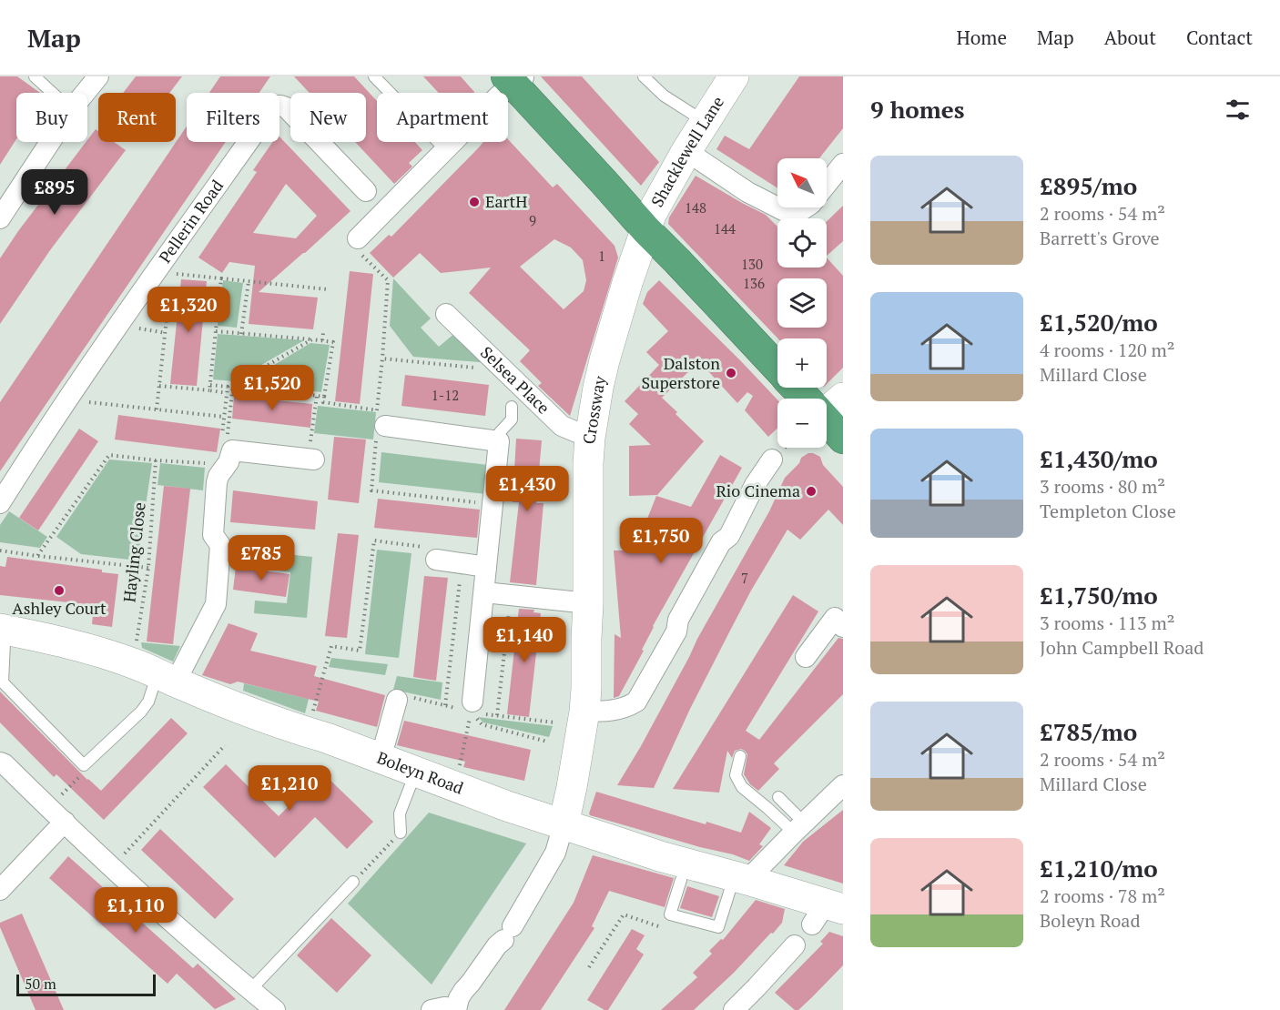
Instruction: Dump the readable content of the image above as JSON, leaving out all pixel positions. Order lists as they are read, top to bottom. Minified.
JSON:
{"streets":{"street":["Shacklewell Lane","Pellerin Road","Selsea Place","Crossway","Boleyn Road"],"path":["Hayling Close"]},"crossings":[["Shacklewell Lane","Crossway"],["Selsea Place","Crossway"],["Crossway","Boleyn Road"]],"places":["EartH","Dalston Superstore","Rio Cinema","Ashley Court"],"house_numbers":["148","9","144","1","130","136","1-12","7"],"scale_bar":"50 m","north":"top left","page":{"header":"Map","nav":["Home","Map","About","Contact"],"heading":"9 homes","chip":["Buy","Rent","Filters","New","Apartment"],"list":[{"name":"£895/mo","note":"2 rooms · 54 m² · Barrett's Grove"},{"name":"£1,520/mo","note":"4 rooms · 120 m² · Millard Close"},{"name":"£1,430/mo","note":"3 rooms · 80 m² · Templeton Close"},{"name":"£1,750/mo","note":"3 rooms · 113 m² · John Campbell Road"},{"name":"£785/mo","note":"2 rooms · 54 m² · Millard Close"},{"name":"£1,210/mo","note":"2 rooms · 78 m² · Boleyn Road"}],"map_buttons":["+","−"],"price":["£895","£1,320","£1,520","£1,430","£1,750","£785","£1,140","£1,210","£1,110"],"scale":"50 m"}}
